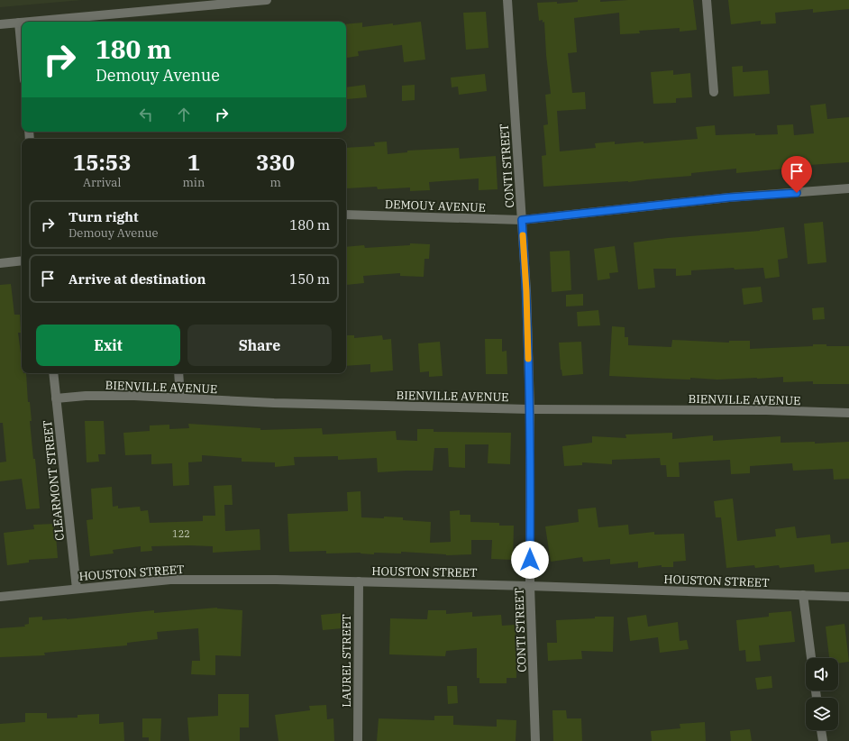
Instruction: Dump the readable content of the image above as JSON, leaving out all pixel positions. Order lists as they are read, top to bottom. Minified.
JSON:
{"streets":{"street":["CONTI STREET","DEMOUY AVENUE","BIENVILLE AVENUE","CLEARMONT STREET","HOUSTON STREET","LAUREL STREET"]},"crossings":[["CONTI STREET","DEMOUY AVENUE"],["CONTI STREET","BIENVILLE AVENUE"],["CONTI STREET","HOUSTON STREET"],["BIENVILLE AVENUE","CLEARMONT STREET"],["CLEARMONT STREET","HOUSTON STREET"],["HOUSTON STREET","LAUREL STREET"]],"house_numbers":["122"],"page":{"turn":["180 m","Demouy Avenue"],"eta":["15:53","Arrival","1","min","330","m"],"list":[{"name":"Turn right","note":"Demouy Avenue","value":"180 m"},{"name":"Arrive at destination","value":"150 m"}],"buttons":["Exit","Share"]}}
